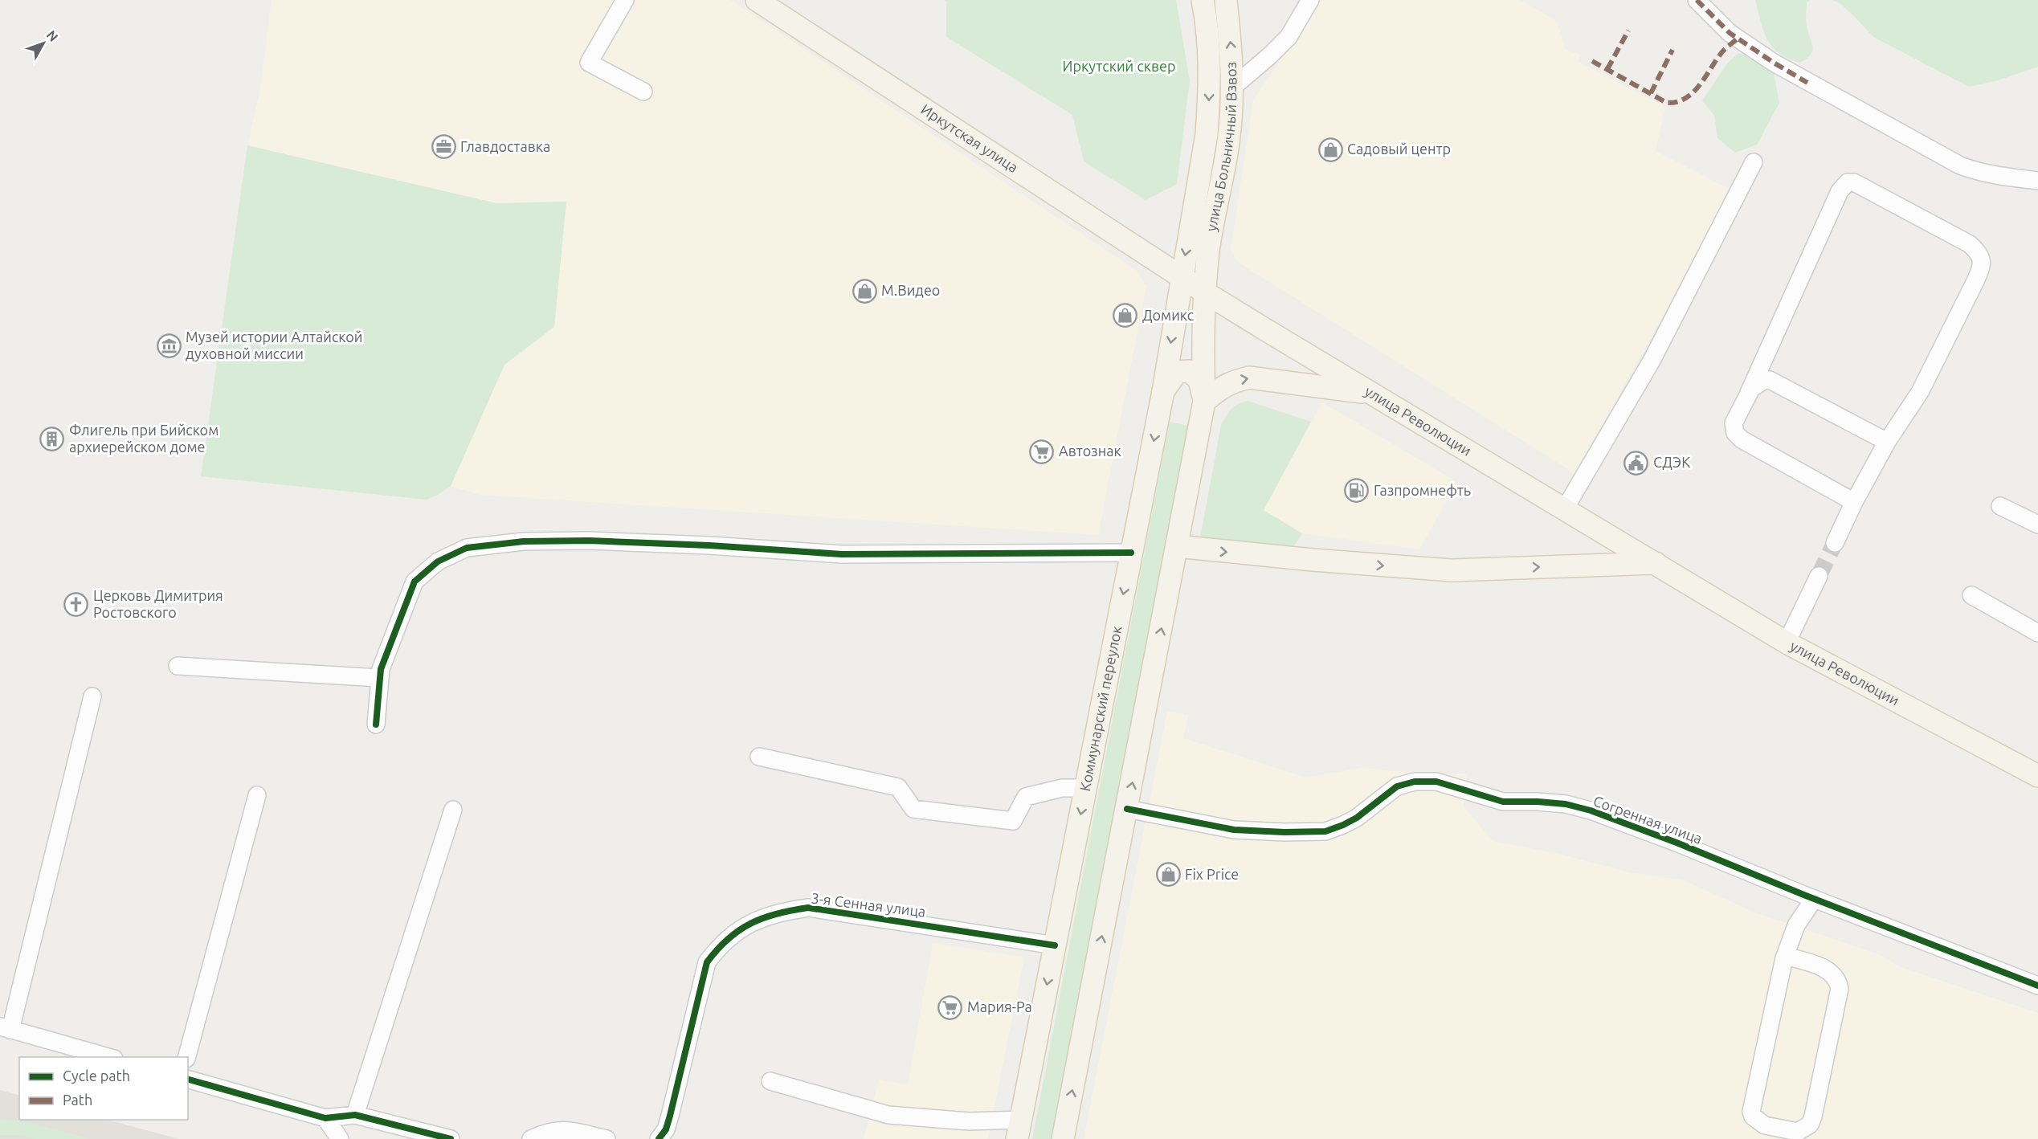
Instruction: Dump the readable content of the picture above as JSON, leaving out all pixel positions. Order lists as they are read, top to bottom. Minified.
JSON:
{"streets":{"main road":["Иркутская улица","улица Больничный Взвоз","улица Революции","Коммунарский переулок"],"street":["Согренная улица","3-я Сенная улица"]},"crossings":[["Иркутская улица","улица Больничный Взвоз"],["Иркутская улица","улица Революции"],["Иркутская улица","Коммунарский переулок"],["улица Больничный Взвоз","улица Революции"],["улица Больничный Взвоз","Коммунарский переулок"],["улица Революции","Коммунарский переулок"],["Коммунарский переулок","3-я Сенная улица"]],"parks":["Иркутский сквер"],"places":{"office":["Главдоставка"],"shop":["Садовый центр","М.Видео","Домикс","Fix Price"],"museum":["Музей истории Алтайской духовной миссии"],"building":["Флигель при Бийском архиерейском доме"],"supermarket":["Автознак","Мария-Ра"],"public building":["СДЭК"],"fuel station":["Газпромнефть"],"church":["Церковь Димитрия Ростовского"]},"legend":["Cycle path","Path"],"north":"top right"}
